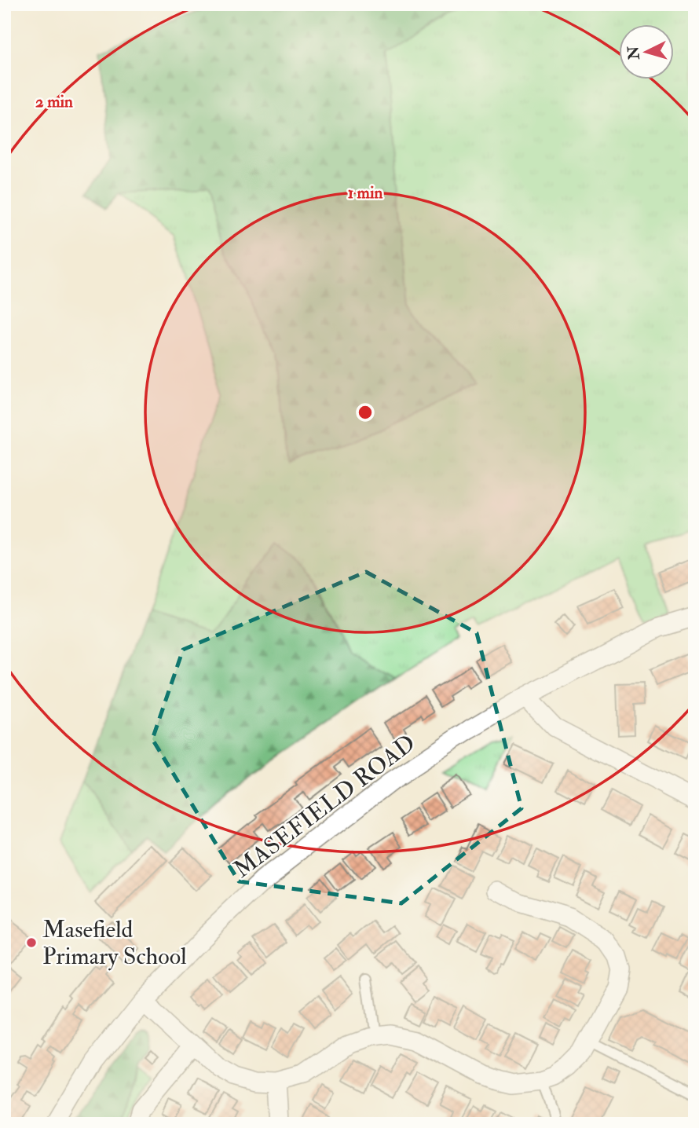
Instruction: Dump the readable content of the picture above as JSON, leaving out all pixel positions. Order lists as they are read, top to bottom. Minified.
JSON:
{"streets":{"street":["MASEFIELD ROAD"]},"places":["Masefield Primary School"],"north":"left","rings":["2 min","1 min"]}
